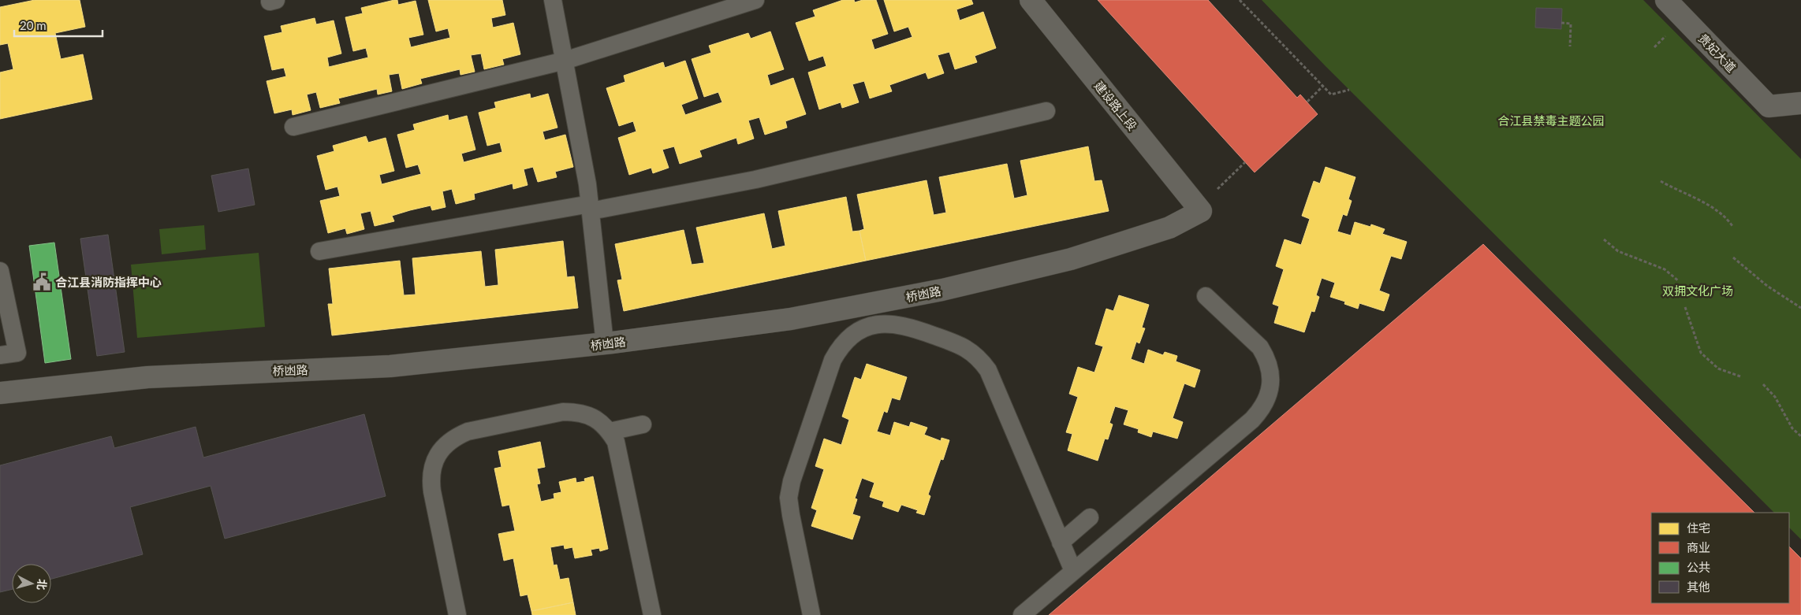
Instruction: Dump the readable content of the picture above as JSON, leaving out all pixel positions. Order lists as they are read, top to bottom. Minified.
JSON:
{"streets":{"street":["贵妃大道","建设路上段","桥凼路"]},"crossings":[["建设路上段","桥凼路"]],"parks":["合江县禁毒主题公园","双拥文化广场"],"places":{"public building":["合江县消防指挥中心"]},"legend":["住宅","商业","公共","其他"],"scale_bar":"20 m","north":"right"}
